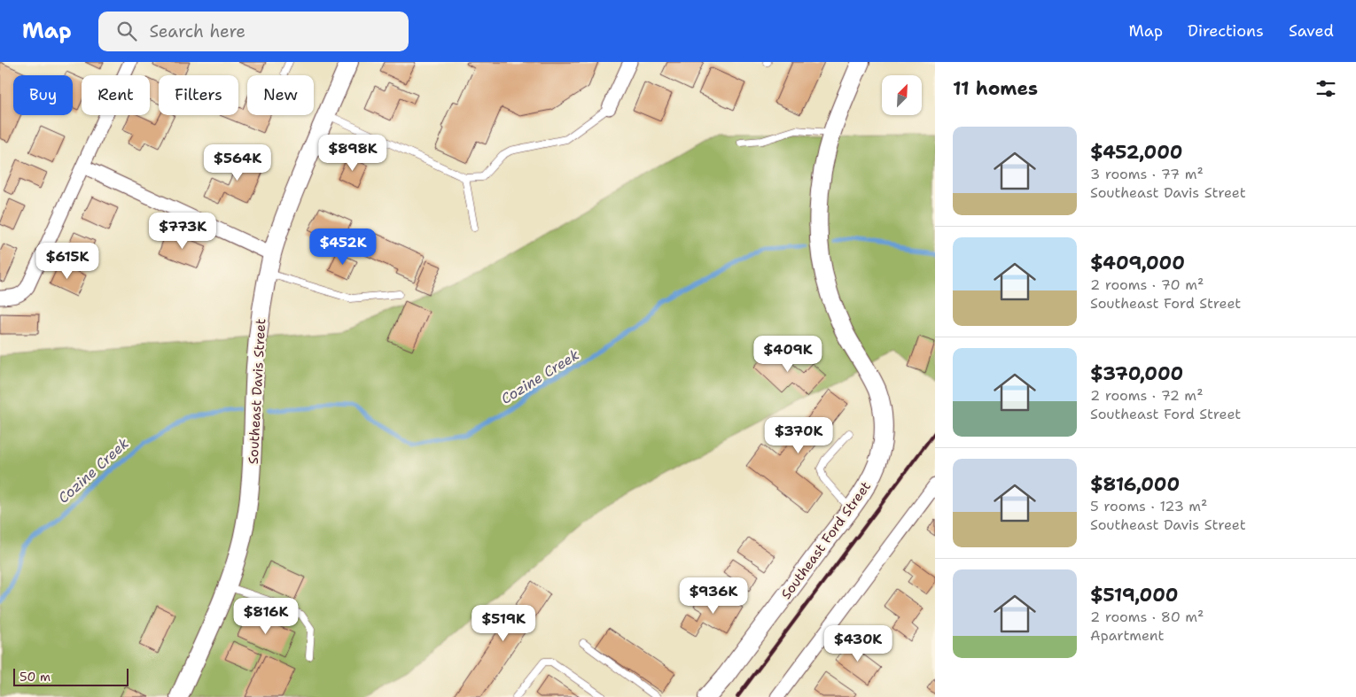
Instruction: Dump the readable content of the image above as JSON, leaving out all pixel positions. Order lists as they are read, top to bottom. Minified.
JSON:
{"streets":{"street":["Southeast Davis Street","Southeast Ford Street"]},"water":["Cozine Creek"],"scale_bar":"50 m","north":"top right","page":{"header":"Map","search":"Search here","nav":["Map","Directions","Saved"],"heading":"11 homes","chip":["Buy","Rent","Filters","New"],"list":[{"name":"$452,000","note":"3 rooms · 77 m² · Southeast Davis Street"},{"name":"$409,000","note":"2 rooms · 70 m² · Southeast Ford Street"},{"name":"$370,000","note":"2 rooms · 72 m² · Southeast Ford Street"},{"name":"$816,000","note":"5 rooms · 123 m² · Southeast Davis Street"},{"name":"$519,000","note":"2 rooms · 80 m² · Apartment"}],"price":["$898K","$564K","$773K","$452K","$615K","$409K","$370K","$936K","$816K","$519K","$430K"],"scale":"50 m"}}
